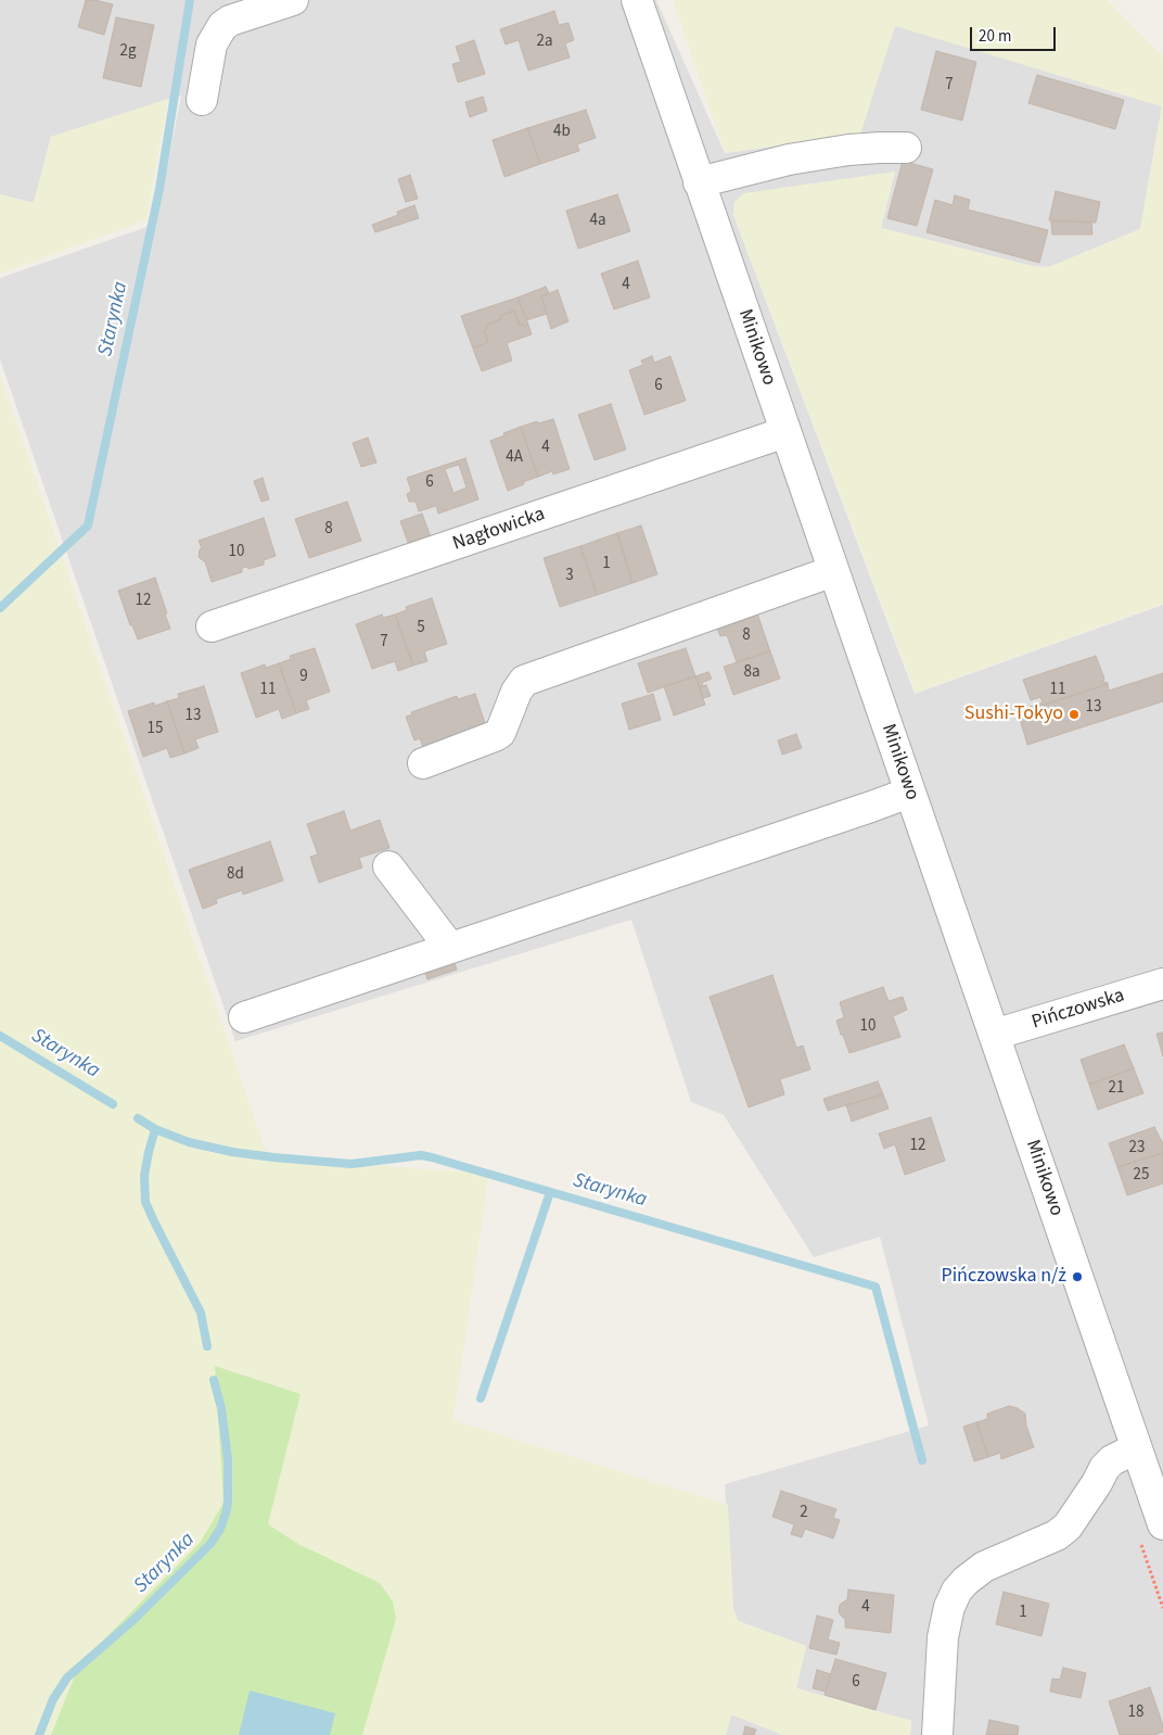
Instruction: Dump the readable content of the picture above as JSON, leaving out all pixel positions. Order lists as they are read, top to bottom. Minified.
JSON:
{"streets":{"street":["Minikowo","Nagłowicka","Pińczowska"]},"crossings":[["Minikowo","Nagłowicka"],["Minikowo","Pińczowska"]],"water":["Starynka"],"places":["Sushi-Tokyo","Pińczowska n/ż"],"house_numbers":["2a","2g","7","4b","4a","4","6","4","4A","6","8","10","1","3","12","5","8","7","8a","9","11","11","13","13","15","8d","10","21","12","23","25","2","4","1","6","18"],"scale_bar":"20 m"}
